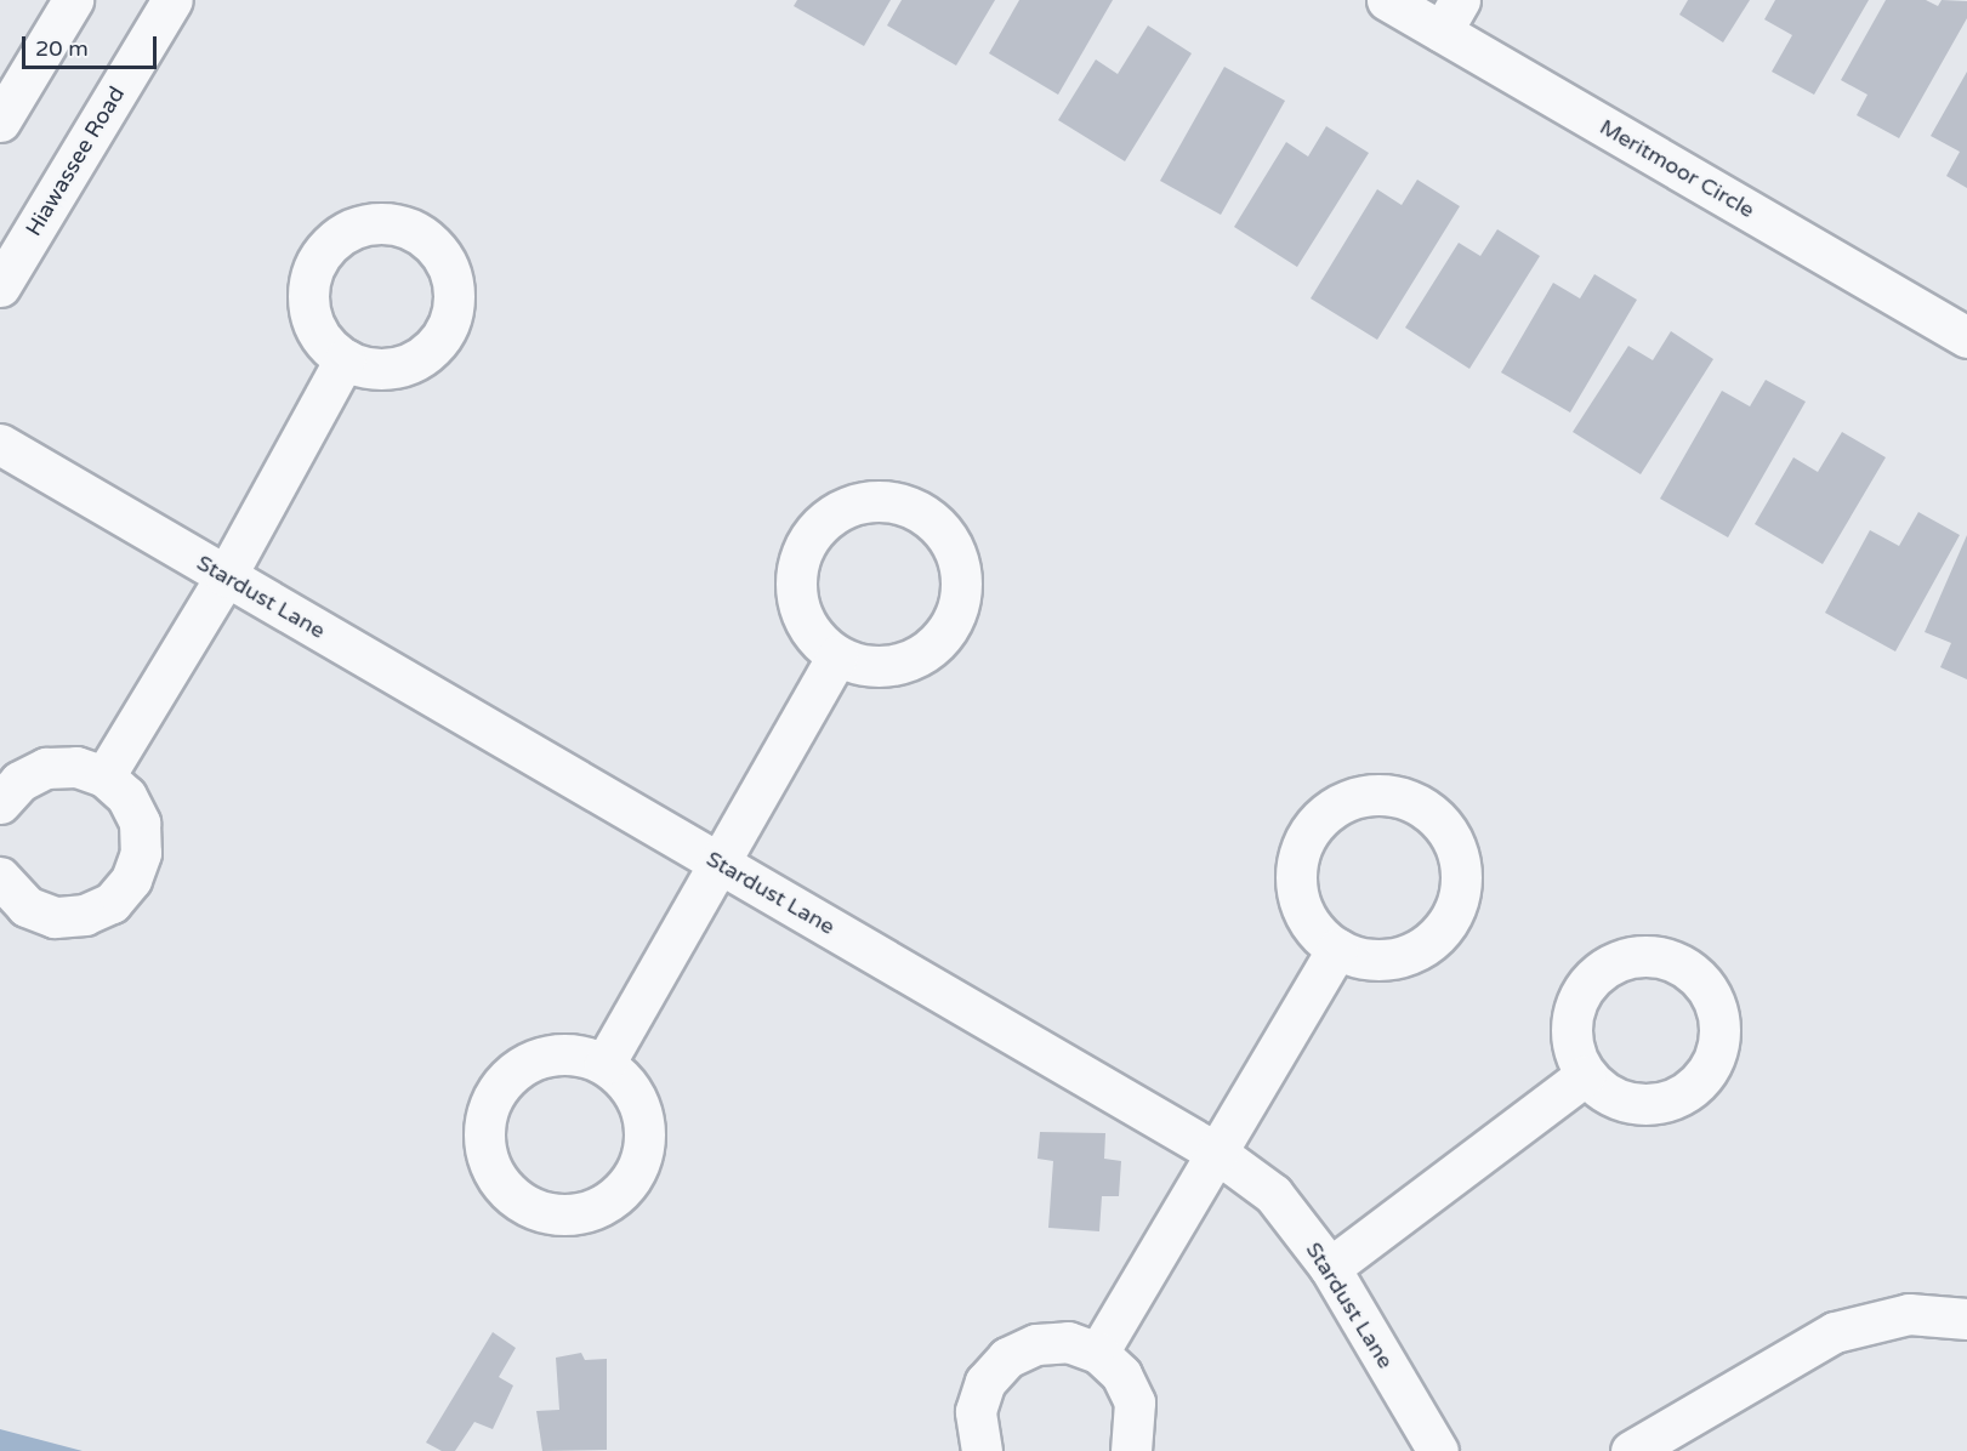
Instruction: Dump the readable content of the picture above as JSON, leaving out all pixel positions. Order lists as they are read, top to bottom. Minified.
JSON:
{"streets":{"street":["Hiawassee Road","Meritmoor Circle","Stardust Lane"]},"scale_bar":"20 m"}
